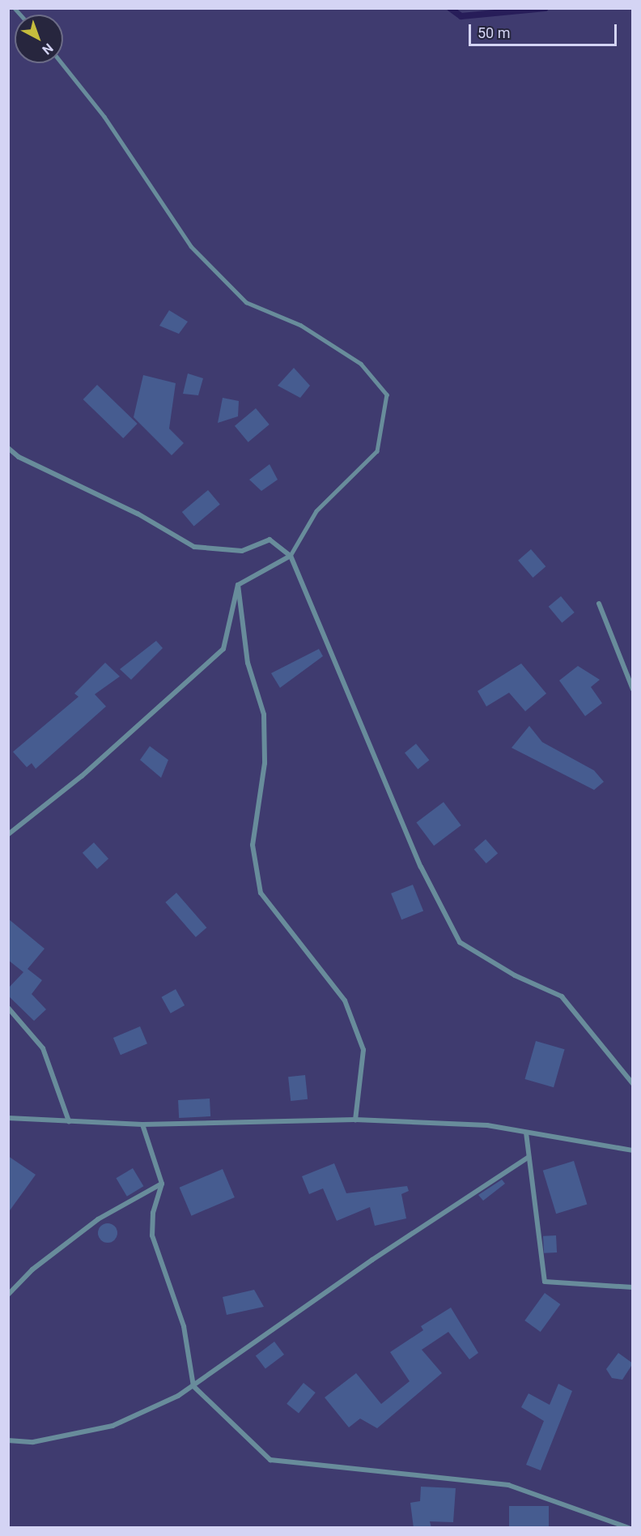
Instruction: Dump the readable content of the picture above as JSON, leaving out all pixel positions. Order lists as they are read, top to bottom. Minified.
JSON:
{"scale_bar":"50 m","north":"bottom right"}
